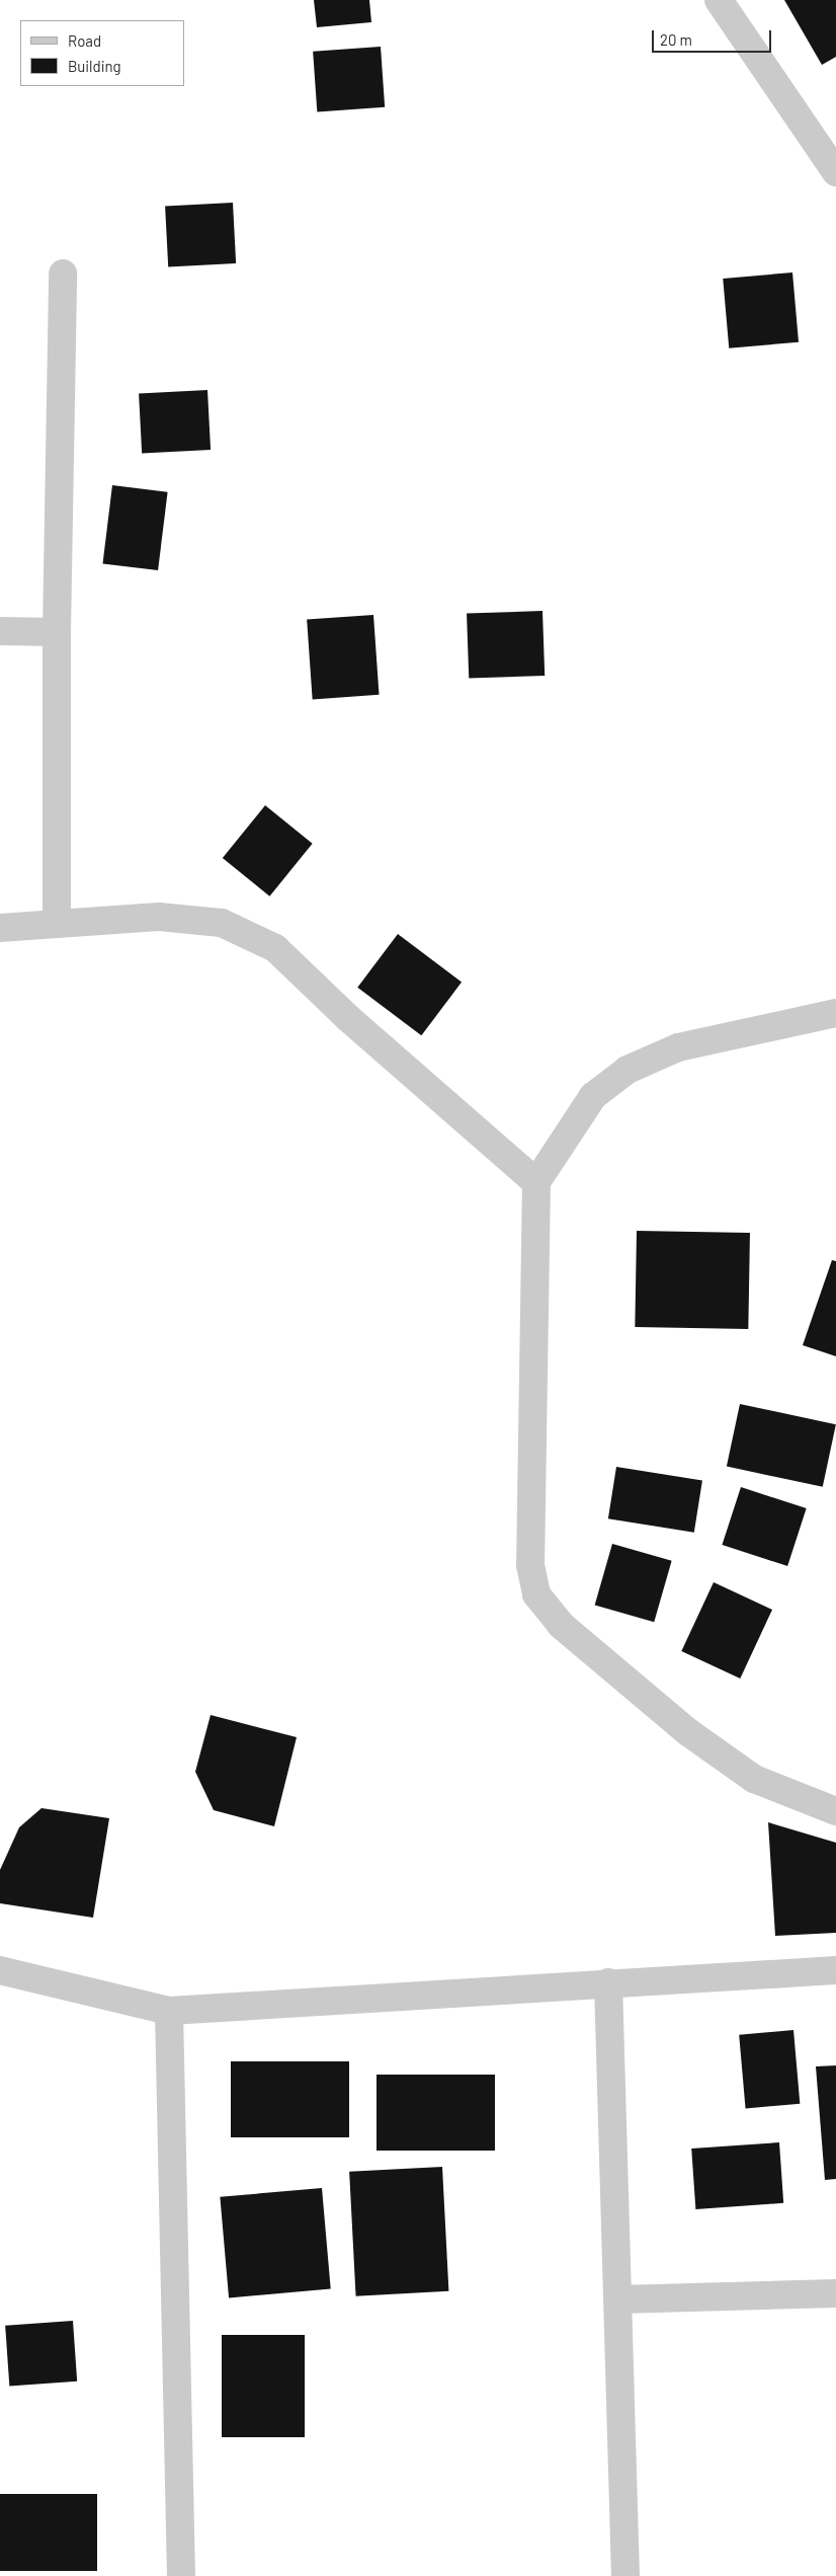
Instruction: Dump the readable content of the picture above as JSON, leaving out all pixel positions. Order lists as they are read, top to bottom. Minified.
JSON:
{"legend":["Road","Building"],"scale_bar":"20 m"}
